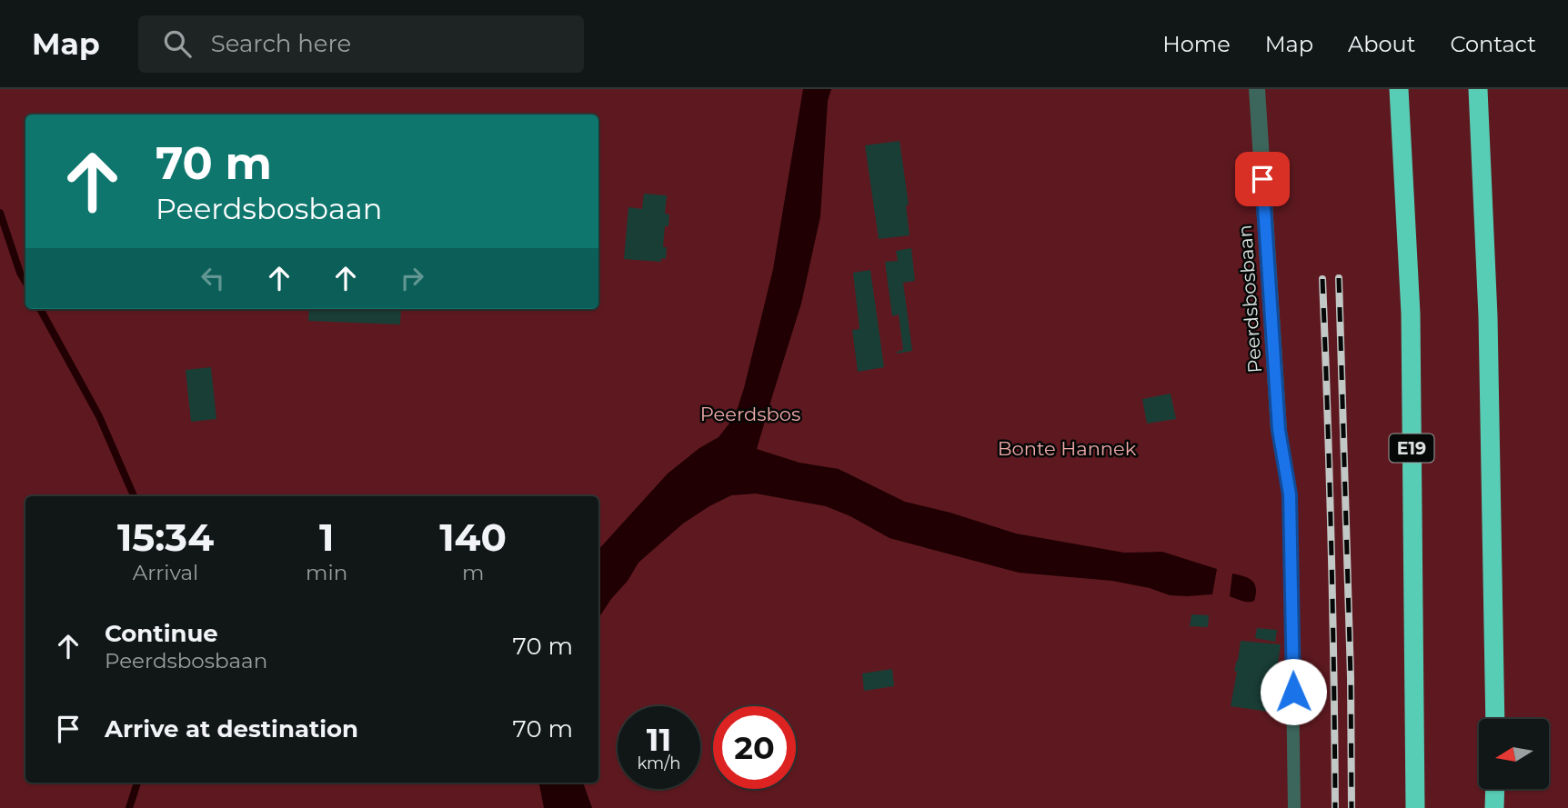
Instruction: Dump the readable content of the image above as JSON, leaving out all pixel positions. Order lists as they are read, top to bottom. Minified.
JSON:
{"streets":{"highway":["E19"],"street":["Peerdsbosbaan"]},"parks":["Peerdsbos","Bonte Hannek"],"north":"left","page":{"header":"Map","search":"Search here","nav":["Home","Map","About","Contact"],"turn":["70 m","Peerdsbosbaan"],"eta":["15:34","Arrival","1","min","140","m"],"list":[{"name":"Continue","note":"Peerdsbosbaan","value":"70 m"},{"name":"Arrive at destination","value":"70 m"}],"speed":"11 km/h","limit":"20"}}
